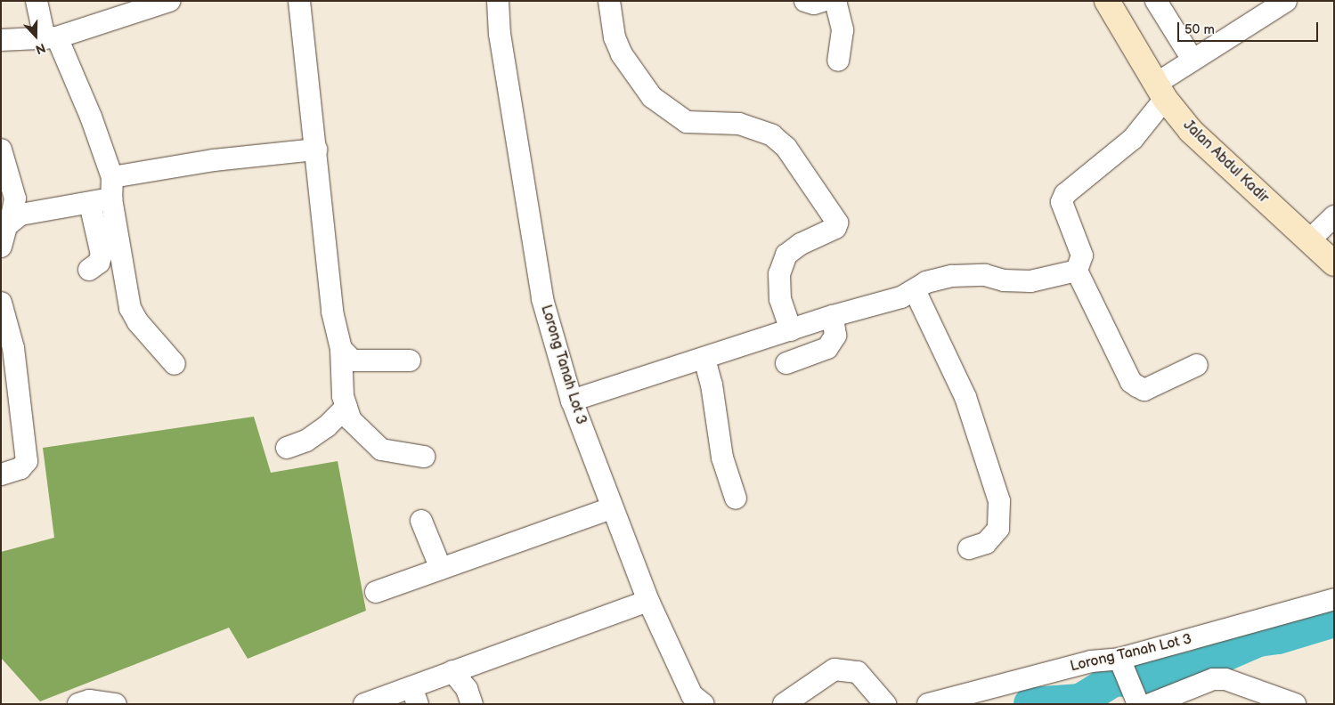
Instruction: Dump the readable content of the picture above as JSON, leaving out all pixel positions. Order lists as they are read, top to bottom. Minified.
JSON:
{"streets":{"main road":["Jalan Abdul Kadir"],"street":["Lorong Tanah Lot 3"]},"scale_bar":"50 m","north":"bottom"}
